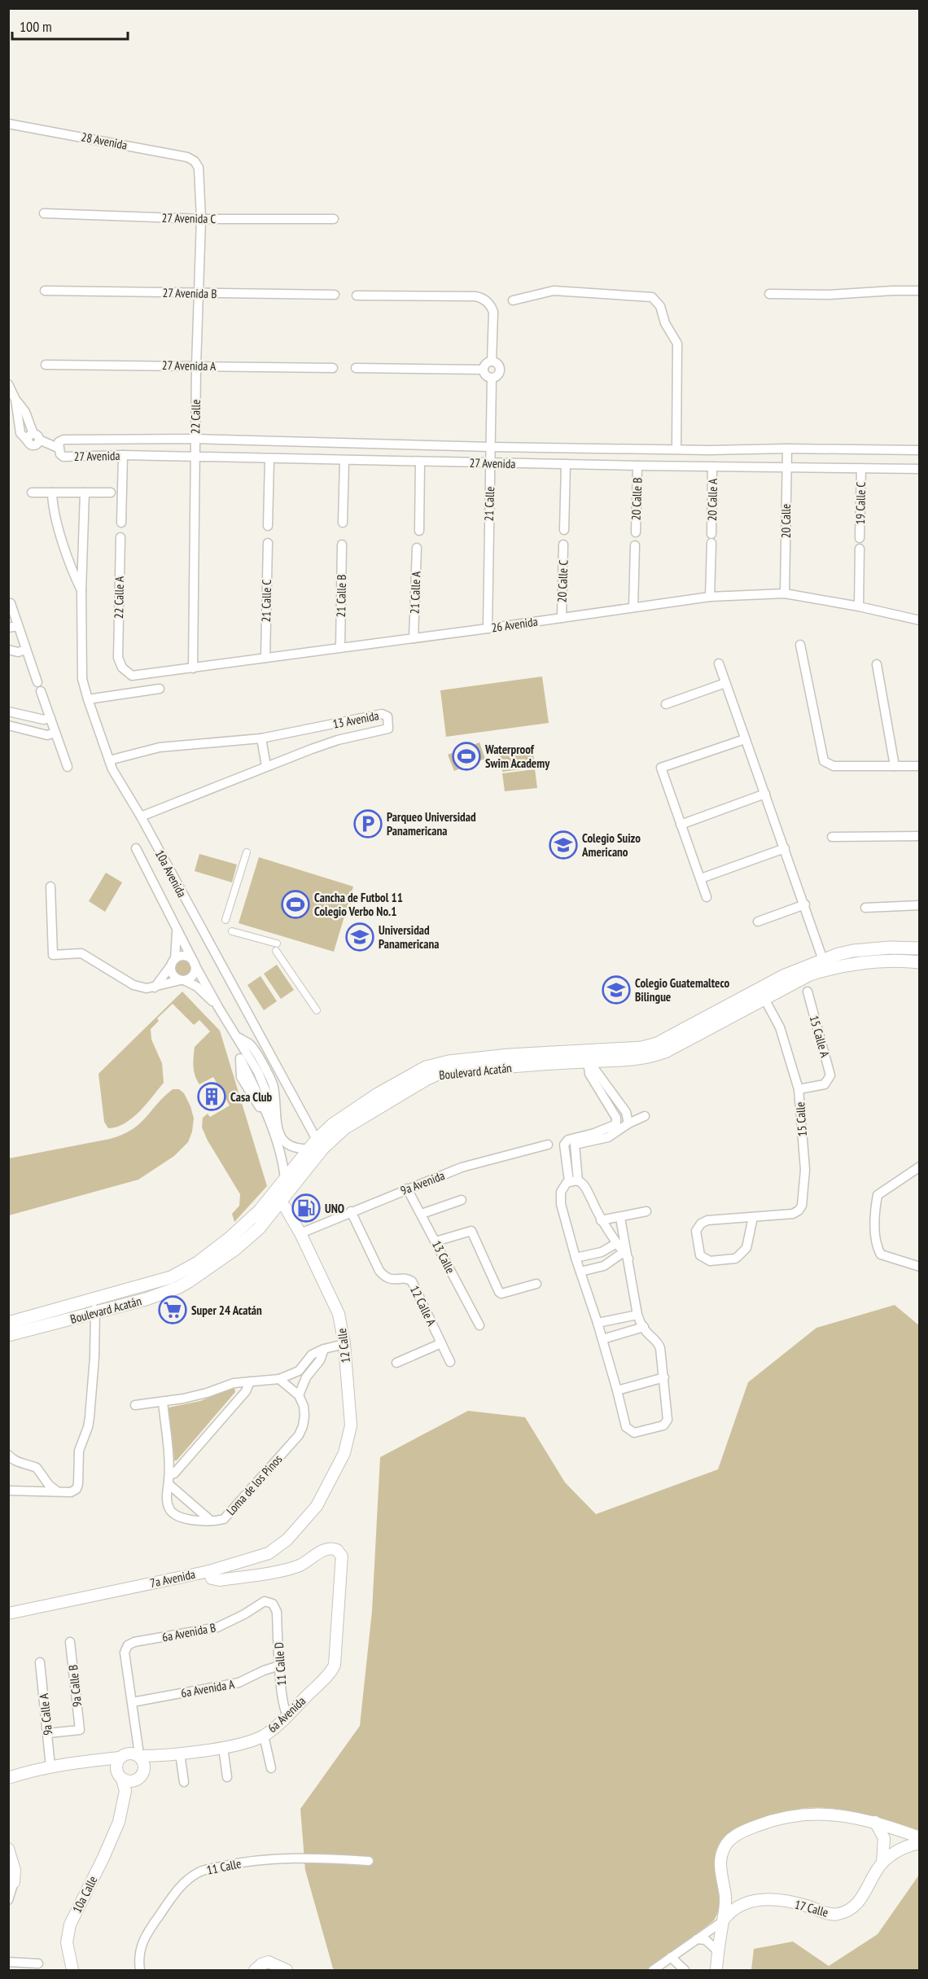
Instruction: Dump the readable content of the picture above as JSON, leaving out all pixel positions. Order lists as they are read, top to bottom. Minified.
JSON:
{"streets":{"main road":["Boulevard Acatán"],"street":["28 Avenida","27 Avenida C","27 Avenida B","27 Avenida A","22 Calle","27 Avenida","20 Calle B","20 Calle A","19 Calle C","21 Calle","20 Calle","20 Calle C","21 Calle A","21 Calle B","22 Calle A","21 Calle C","26 Avenida","13 Avenida","10a Avenida","15 Calle A","15 Calle","9a Avenida","13 Calle","12 Calle A","12 Calle","Loma de los Pinos","7a Avenida","6a Avenida B","11 Calle D","9a Calle B","6a Avenida A","9a Calle A","6a Avenida","11 Calle","10a Calle","17 Calle"]},"crossings":[["28 Avenida","22 Calle"],["27 Avenida C","22 Calle"],["27 Avenida B","22 Calle"],["27 Avenida A","22 Calle"],["22 Calle","27 Avenida"],["22 Calle","26 Avenida"],["27 Avenida","20 Calle B"],["27 Avenida","20 Calle A"],["27 Avenida","19 Calle C"],["27 Avenida","21 Calle"],["27 Avenida","20 Calle"],["20 Calle A","26 Avenida"],["21 Calle","26 Avenida"],["20 Calle","26 Avenida"],["20 Calle C","26 Avenida"],["21 Calle A","26 Avenida"],["21 Calle B","26 Avenida"],["22 Calle A","26 Avenida"],["21 Calle C","26 Avenida"],["13 Avenida","10a Avenida"],["10a Avenida","Boulevard Acatán"],["15 Calle A","15 Calle"],["Boulevard Acatán","15 Calle"],["Boulevard Acatán","12 Calle"],["9a Avenida","13 Calle"],["9a Avenida","12 Calle A"],["9a Avenida","12 Calle"],["12 Calle","7a Avenida"],["7a Avenida","6a Avenida"],["6a Avenida B","11 Calle D"],["6a Avenida B","6a Avenida A"],["11 Calle D","6a Avenida A"],["11 Calle D","6a Avenida"],["9a Calle B","9a Calle A"],["6a Avenida","10a Calle"]],"places":{"sports":["Waterproof Swim Academy","Cancha de Futbol 11 Colegio Verbo No.1"],"parking":["Parqueo Universidad Panamericana"],"school or university":["Colegio Suizo Americano","Universidad Panamericana","Colegio Guatemalteco Bilingue"],"building":["Casa Club"],"fuel station":["UNO"],"supermarket":["Super 24 Acatán"]},"scale_bar":"100 m"}
